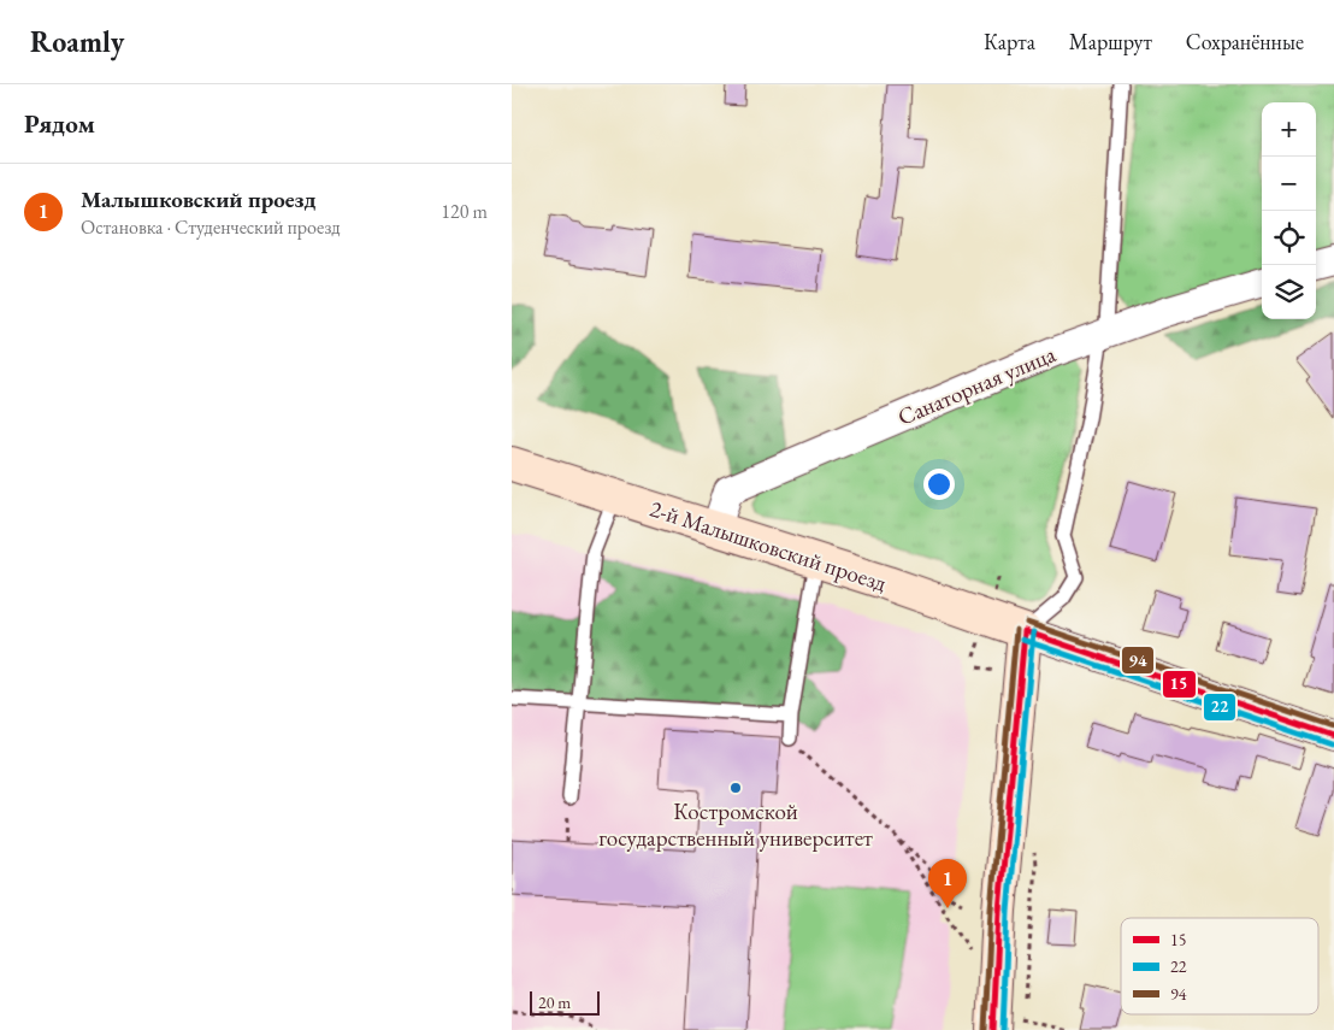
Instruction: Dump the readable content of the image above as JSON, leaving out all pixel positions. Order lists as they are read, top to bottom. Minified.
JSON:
{"streets":{"street":["Санаторная улица","2-й Малышковский проезд"]},"crossings":[["Санаторная улица","2-й Малышковский проезд"]],"places":["Костромской государственный университет"],"lines":["transit line 94","transit line 15","transit line 22"],"legend":["15","22","94"],"scale_bar":"20 m","page":{"header":"Roamly","nav":["Карта","Маршрут","Сохранённые"],"heading":"Рядом","map_buttons":["+","−"],"list":[{"mark":"1","name":"Малышковский проезд","note":"Остановка · Студенческий проезд","value":"120 m"}],"pins":"1","scale":"20 m"}}
